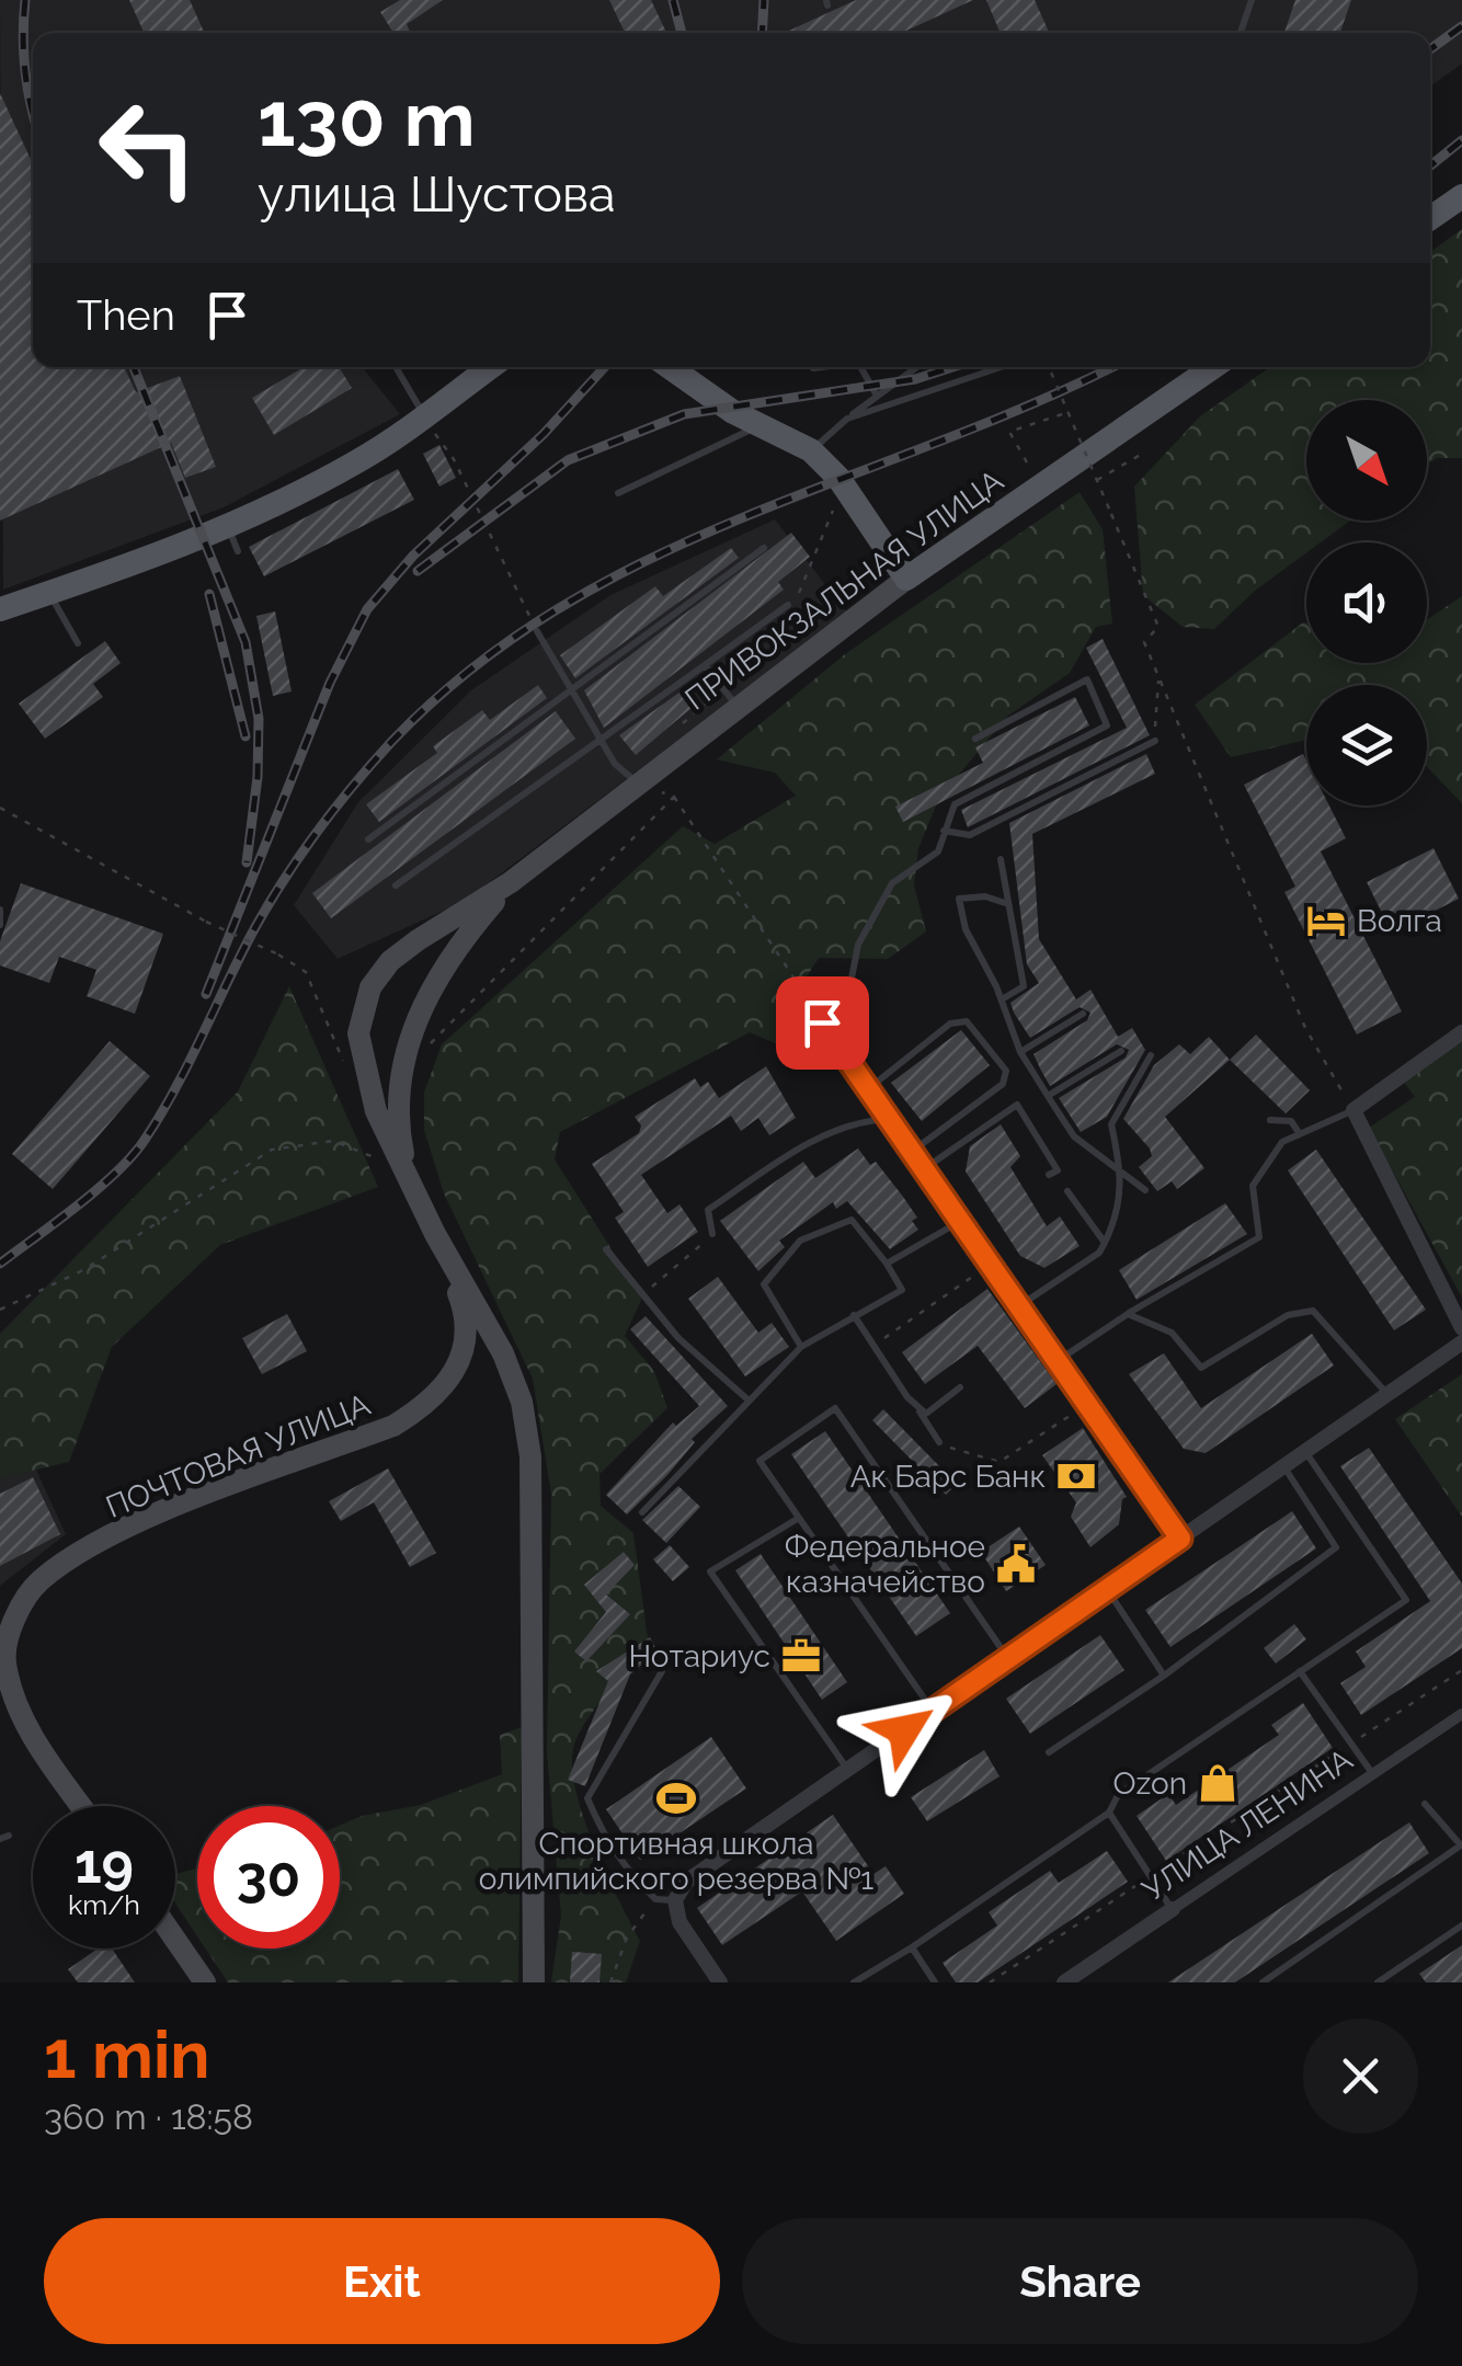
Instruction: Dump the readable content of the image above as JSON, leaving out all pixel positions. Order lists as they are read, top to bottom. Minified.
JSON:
{"streets":{"main road":["ПРИВОКЗАЛЬНАЯ УЛИЦА","ПОЧТОВАЯ УЛИЦА"],"street":["УЛИЦА ЛЕНИНА"]},"places":{"hotel":["Волга"],"bank":["Ак Барс Банк"],"public building":["Федеральное казначейство"],"office":["Нотариус"],"shop":["Ozon"],"sports":["Спортивная школа олимпийского резерва №1"]},"north":"bottom right","page":{"turn":["130 m","улица Шустова"],"then":"Then","speed":"19 km/h","limit":"30","heading":["1 min","360 m · 18:58"],"buttons":["Exit","Share"]}}
